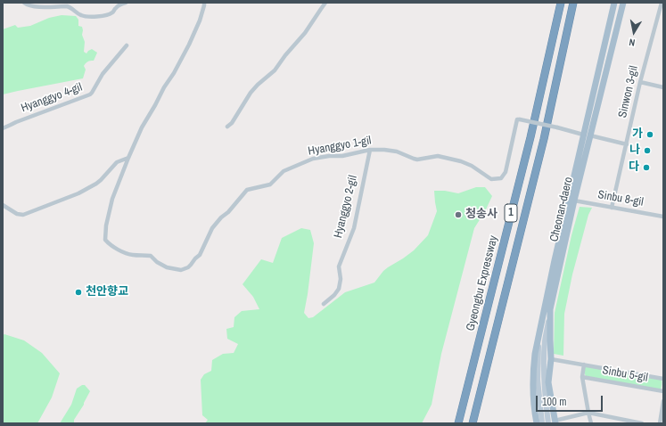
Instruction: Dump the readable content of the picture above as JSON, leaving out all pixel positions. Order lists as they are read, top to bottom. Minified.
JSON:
{"streets":{"highway":["1","Gyeongbu Expressway"],"main road":["Cheonan-daero"],"street":["Sinwon 3-gil","Hyanggyo 4-gil","Hyanggyo 1-gil","Sinbu 8-gil","Hyanggyo 2-gil","Sinbu 5-gil"]},"crossings":[["Sinwon 3-gil","Sinbu 8-gil"],["Hyanggyo 1-gil","Hyanggyo 2-gil"],["Hyanggyo 1-gil","Cheonan-daero"],["Sinbu 8-gil","Cheonan-daero"]],"places":["가","나","다","청송사","천안향교"],"scale_bar":"100 m","north":"bottom"}
